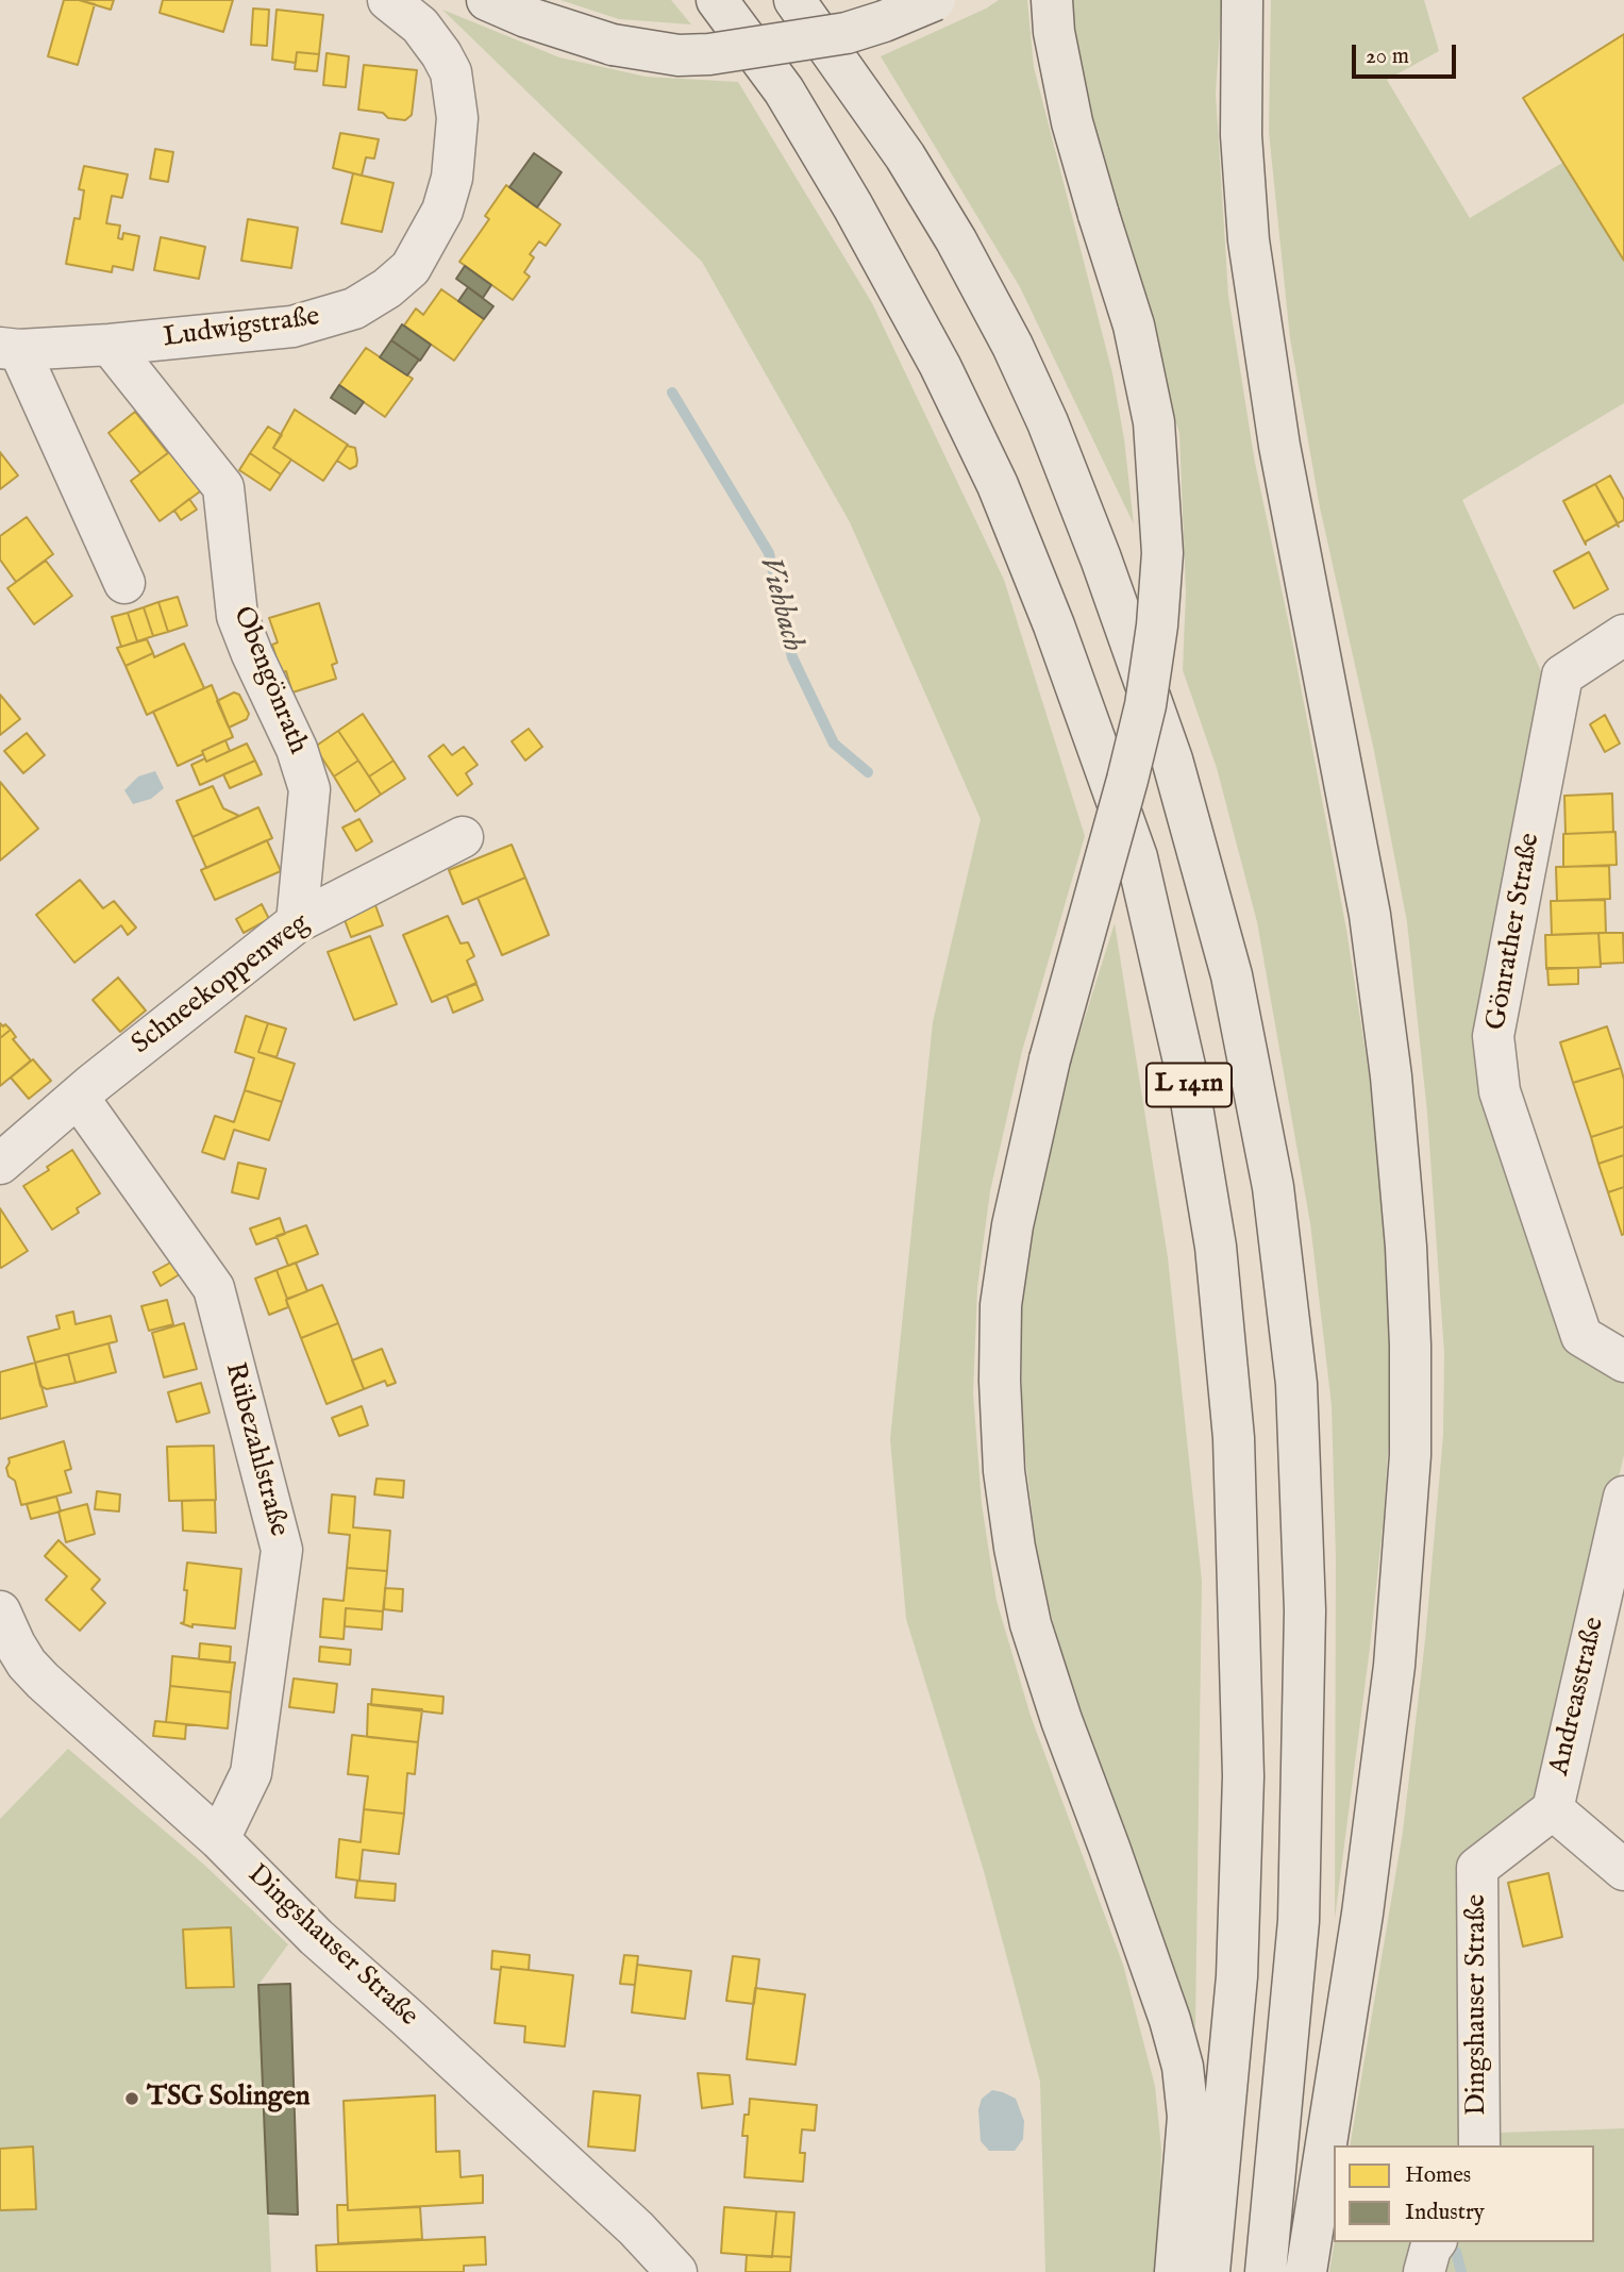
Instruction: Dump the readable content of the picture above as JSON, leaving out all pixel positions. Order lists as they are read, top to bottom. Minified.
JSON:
{"streets":{"highway":["L 141n"],"street":["Ludwigstraße","Obengönrath","Gönrather Straße","Schneekoppenweg","Rübezahlstraße","Andreasstraße","Dingshauser Straße"]},"crossings":[["Ludwigstraße","Obengönrath"],["Obengönrath","Schneekoppenweg"],["Schneekoppenweg","Rübezahlstraße"],["Rübezahlstraße","Dingshauser Straße"],["Andreasstraße","Dingshauser Straße"]],"water":["Viehbach"],"places":["TSG Solingen"],"legend":["Homes","Industry"],"scale_bar":"20 m"}
